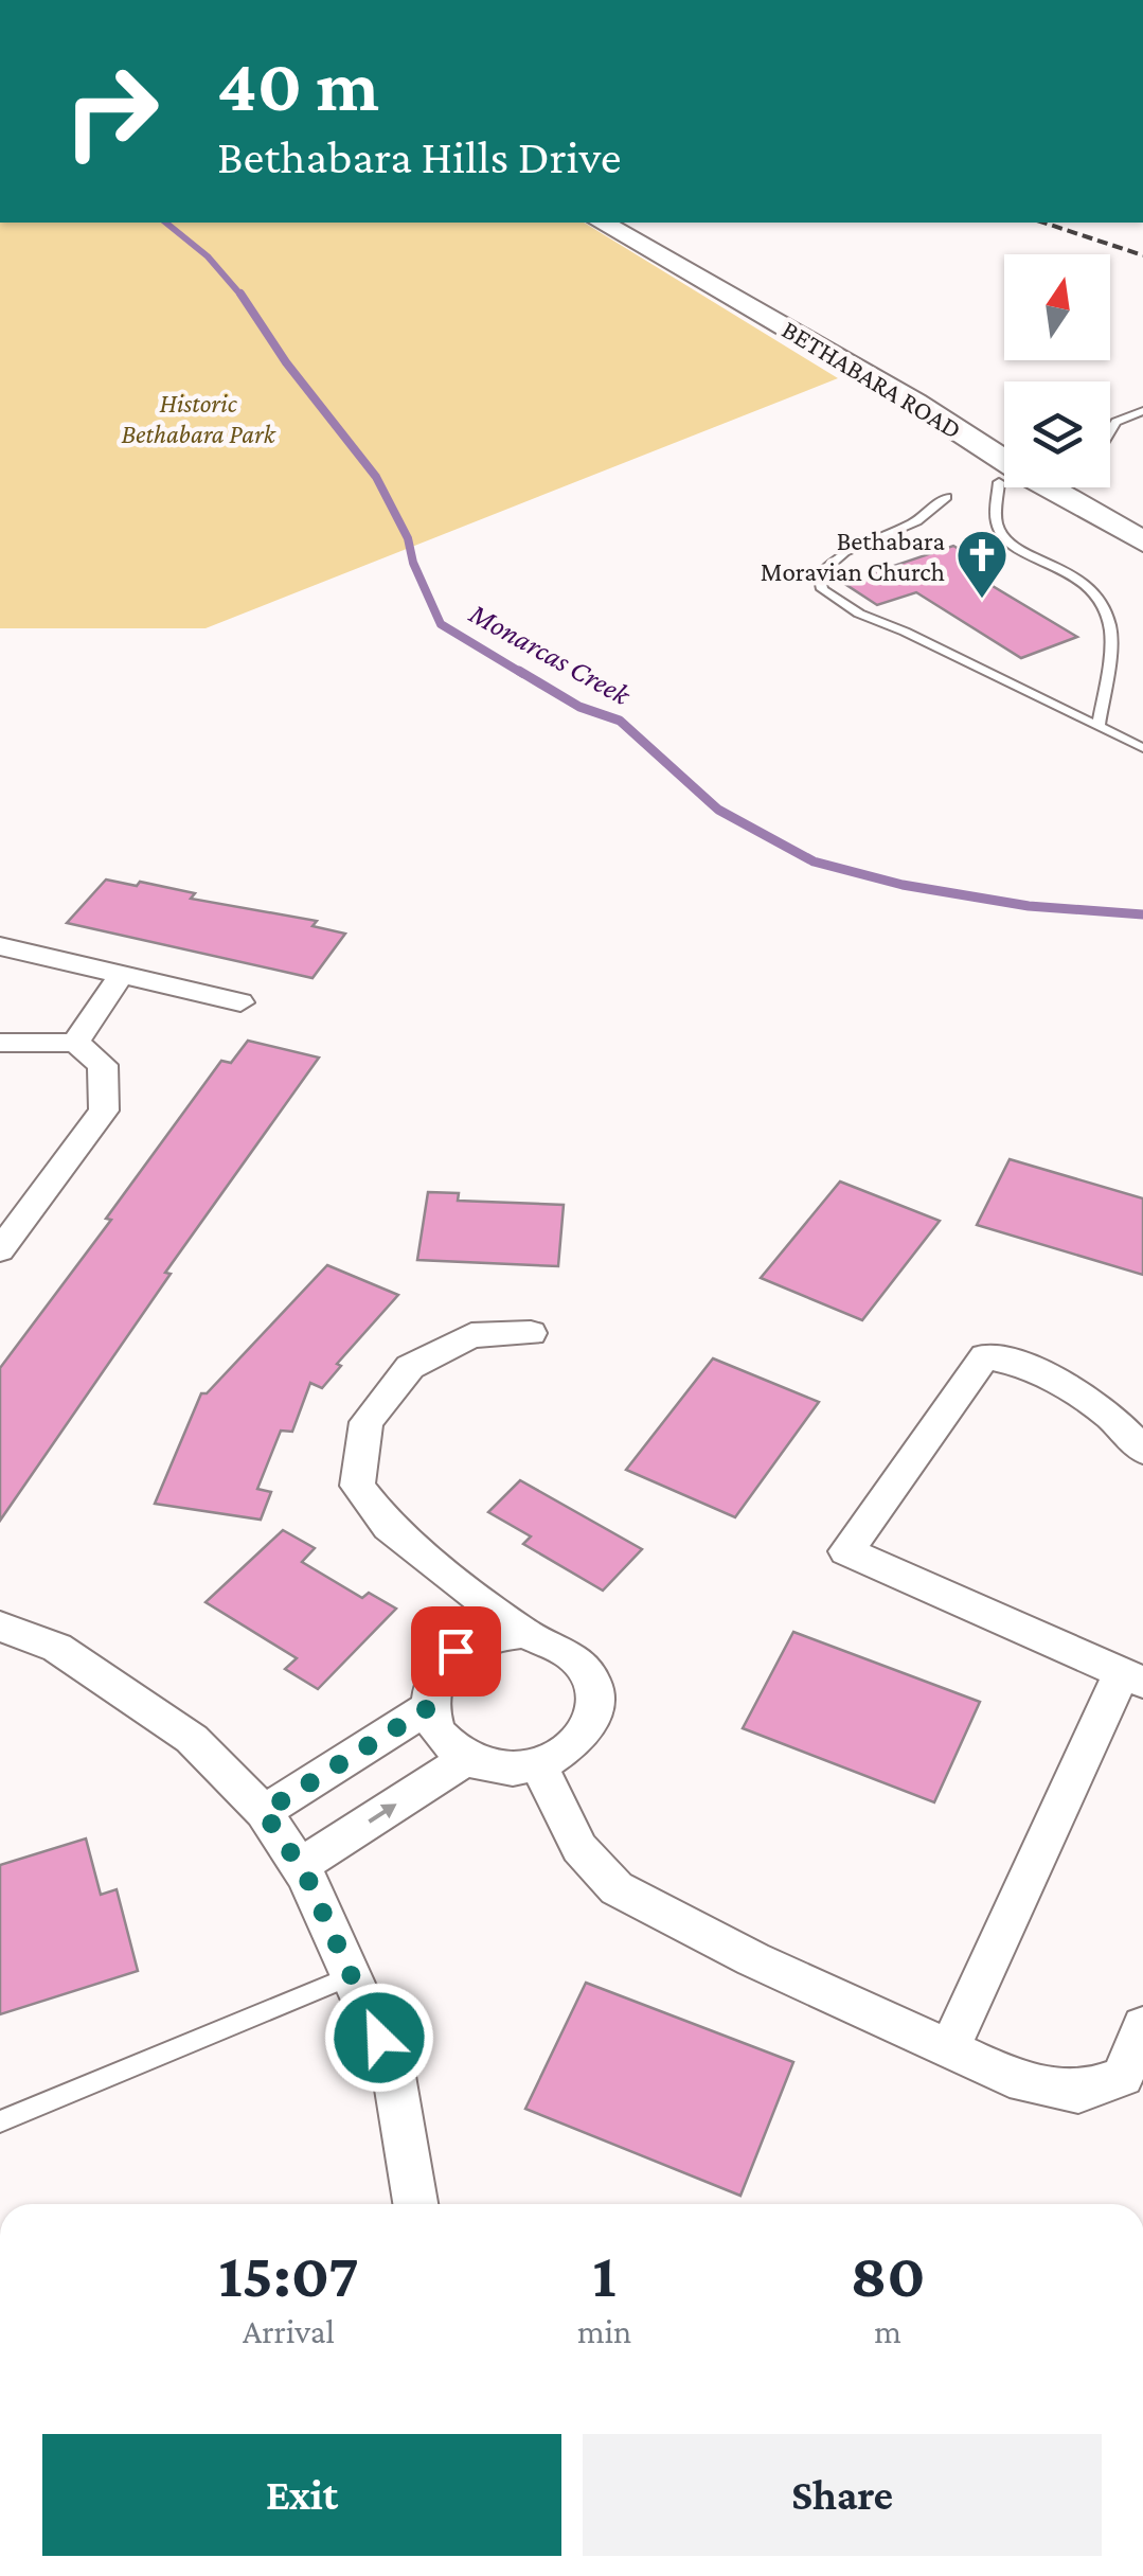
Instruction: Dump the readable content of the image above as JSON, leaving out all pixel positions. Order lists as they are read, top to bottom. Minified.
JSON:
{"streets":{"street":["BETHABARA ROAD"]},"water":["Monarcas Creek"],"parks":["Historic Bethabara Park"],"places":{"church":["Bethabara Moravian Church"]},"north":"top","page":{"turn":["40 m","Bethabara Hills Drive"],"eta":["15:07","Arrival","1","min","80","m"],"buttons":["Exit","Share"]}}
